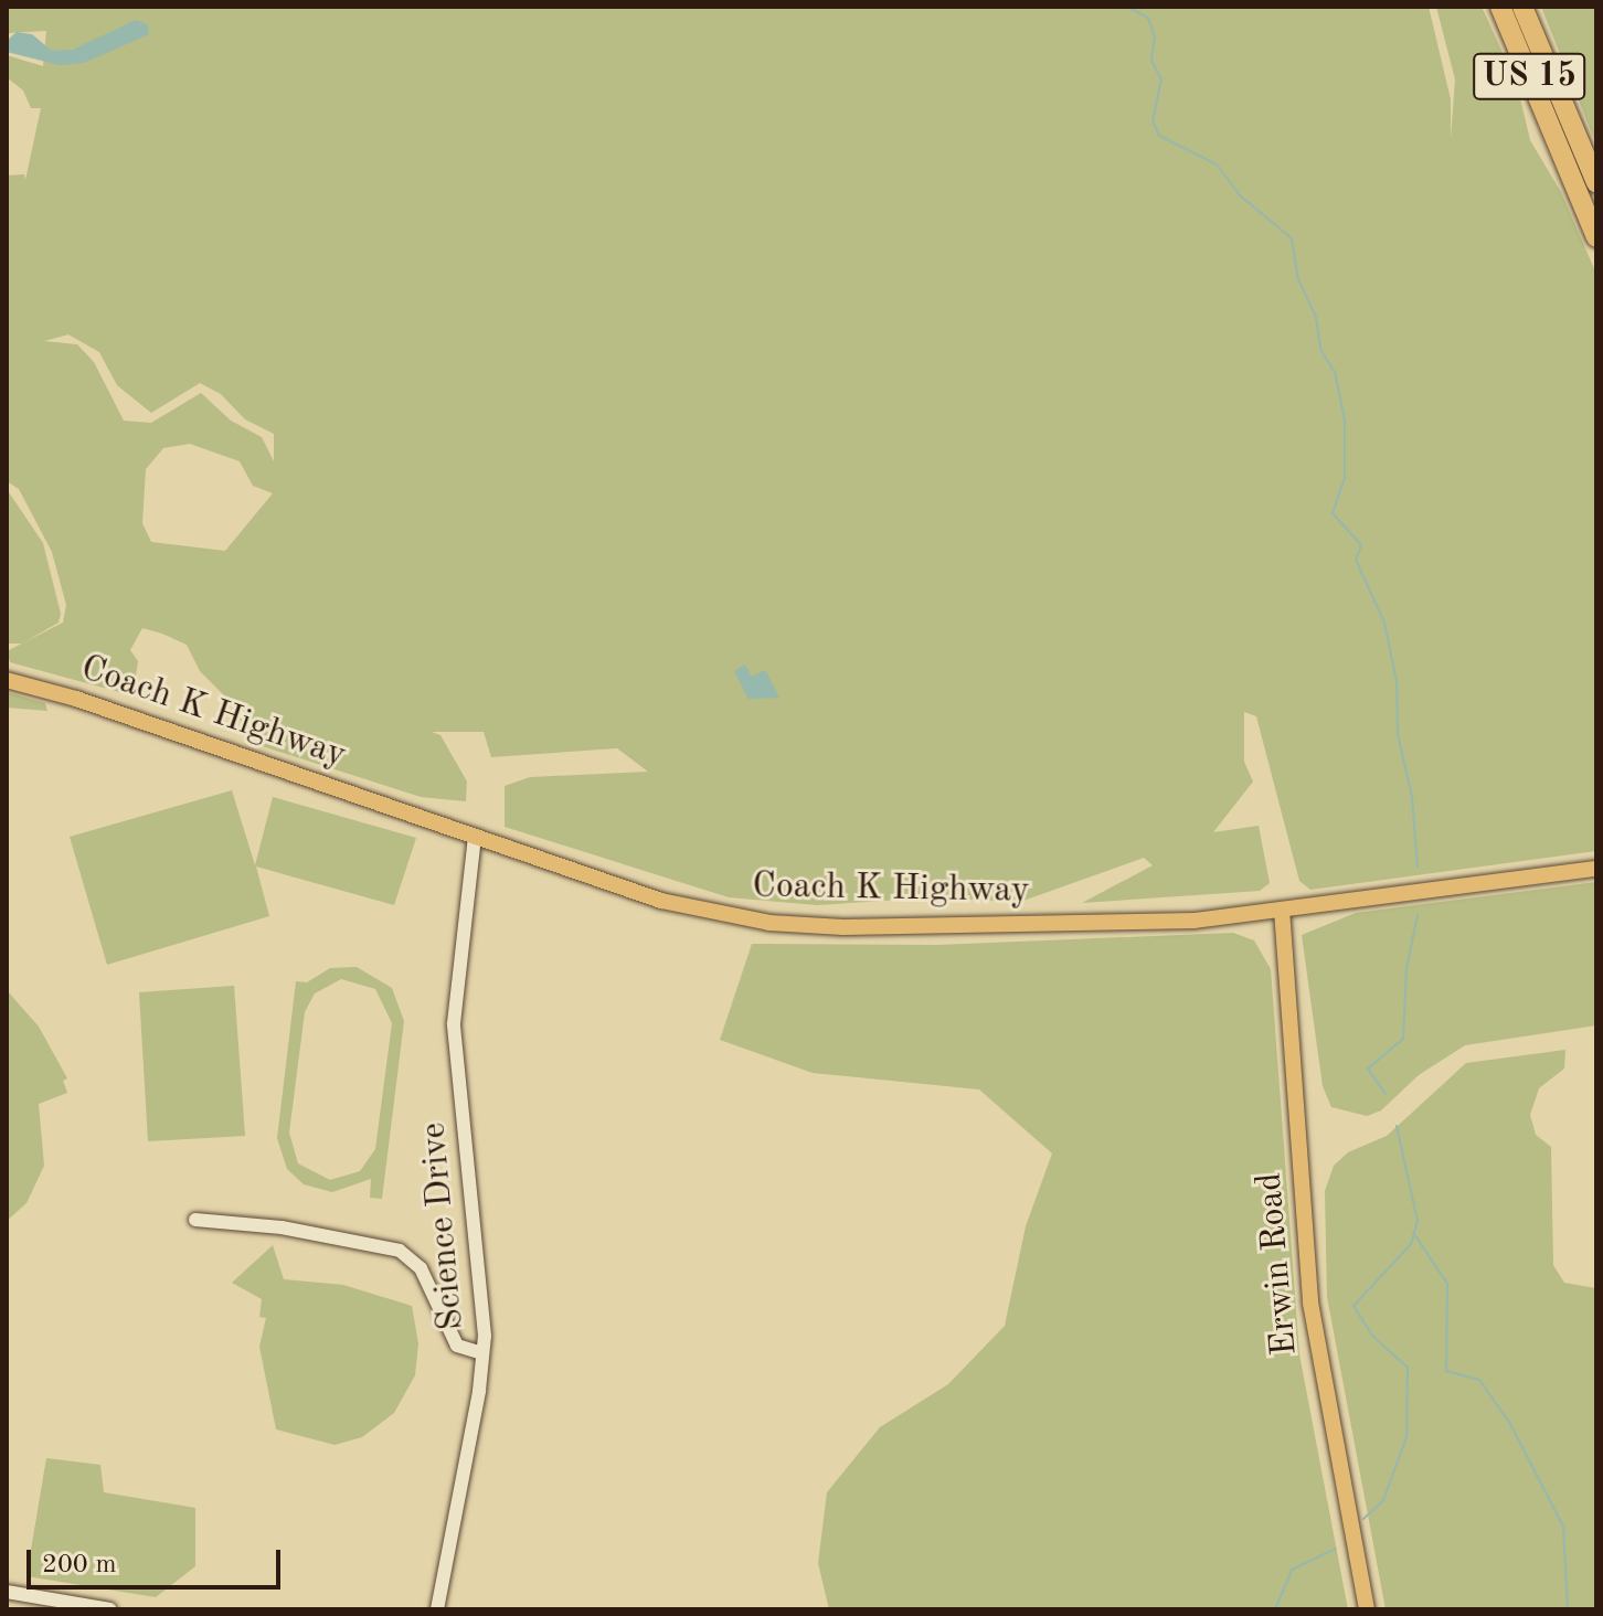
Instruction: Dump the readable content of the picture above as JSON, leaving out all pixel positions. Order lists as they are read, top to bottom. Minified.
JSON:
{"streets":{"highway":["US 15"],"main road":["Coach K Highway","Erwin Road"],"street":["Science Drive"]},"crossings":[["Coach K Highway","Science Drive"],["Coach K Highway","Erwin Road"]],"scale_bar":"200 m"}
